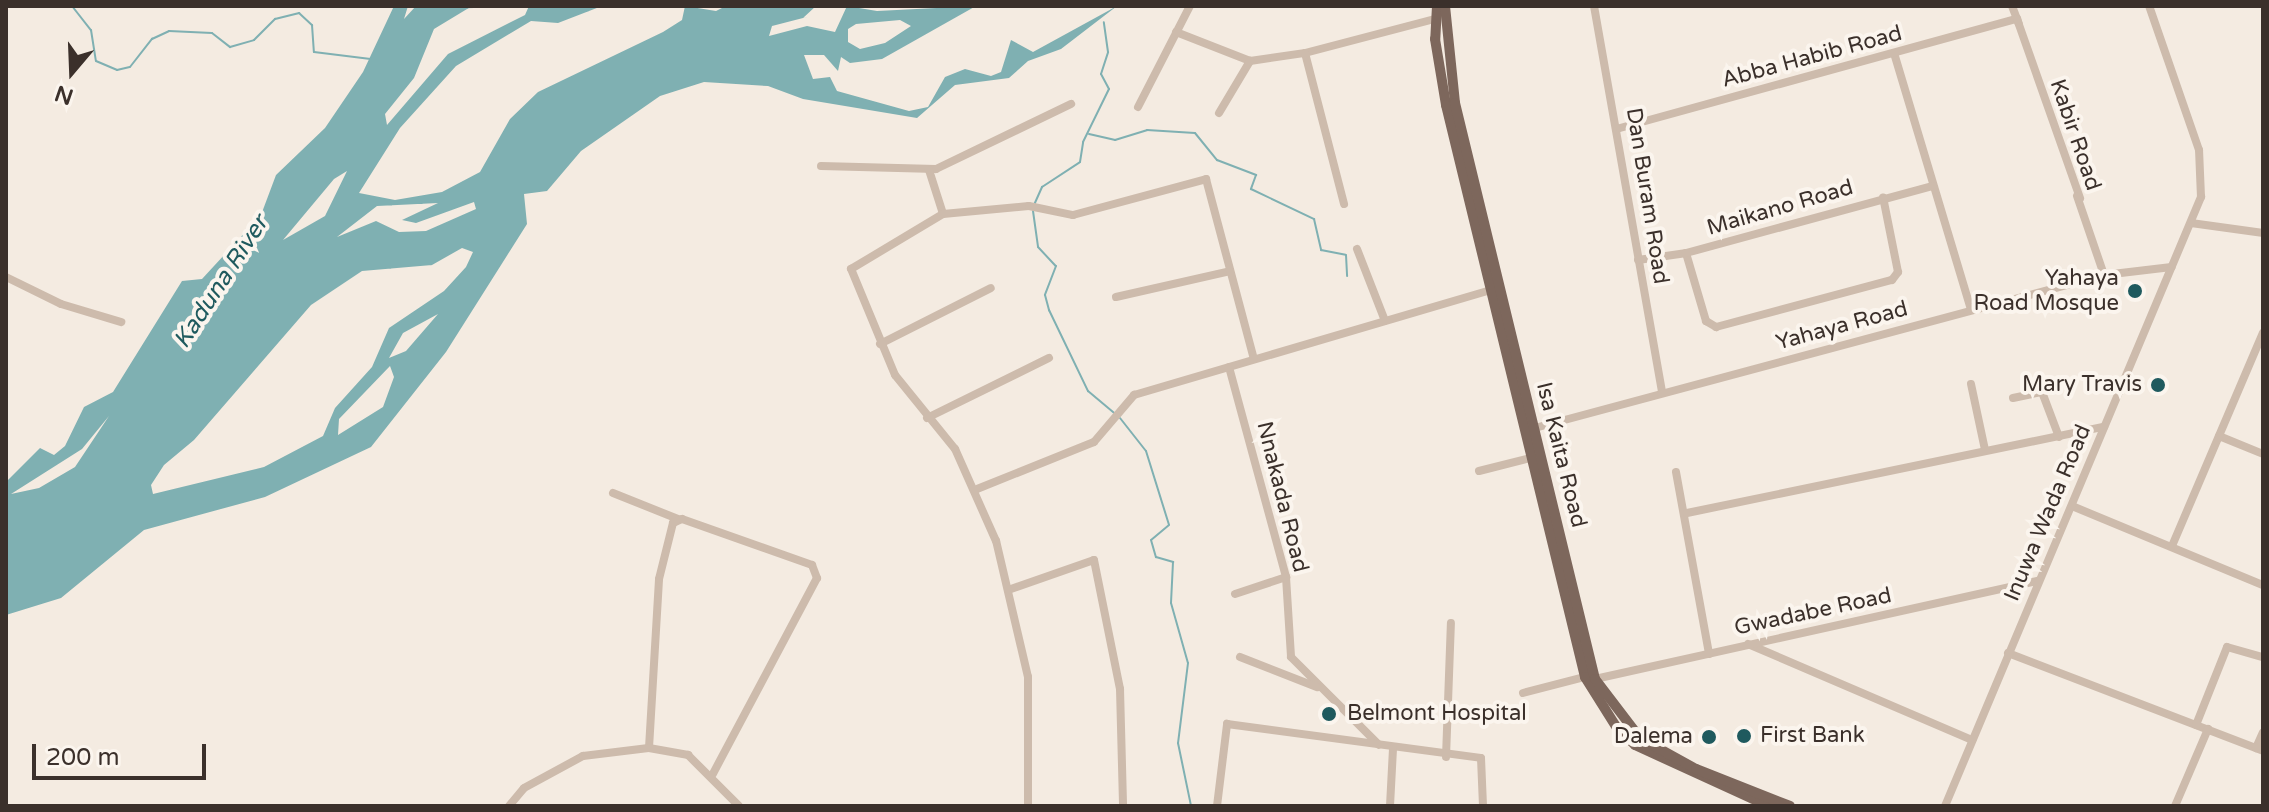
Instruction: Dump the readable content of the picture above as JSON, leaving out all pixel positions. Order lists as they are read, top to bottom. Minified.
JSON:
{"streets":{"main road":["Isa Kaita Road"],"street":["Abba Habib Road","Kabir Road","Dan Buram Road","Maikano Road","Yahaya Road","Nnakada Road","Inuwa Wada Road","Gwadabe Road"]},"crossings":[["Abba Habib Road","Kabir Road"],["Abba Habib Road","Dan Buram Road"],["Kabir Road","Yahaya Road"],["Dan Buram Road","Maikano Road"],["Dan Buram Road","Yahaya Road"],["Yahaya Road","Isa Kaita Road"],["Yahaya Road","Inuwa Wada Road"],["Isa Kaita Road","Gwadabe Road"],["Inuwa Wada Road","Gwadabe Road"]],"water":["Kaduna River"],"places":["Yahaya Road Mosque","Mary Travis","Belmont Hospital","First Bank","Dalema"],"scale_bar":"200 m","north":"bottom"}
